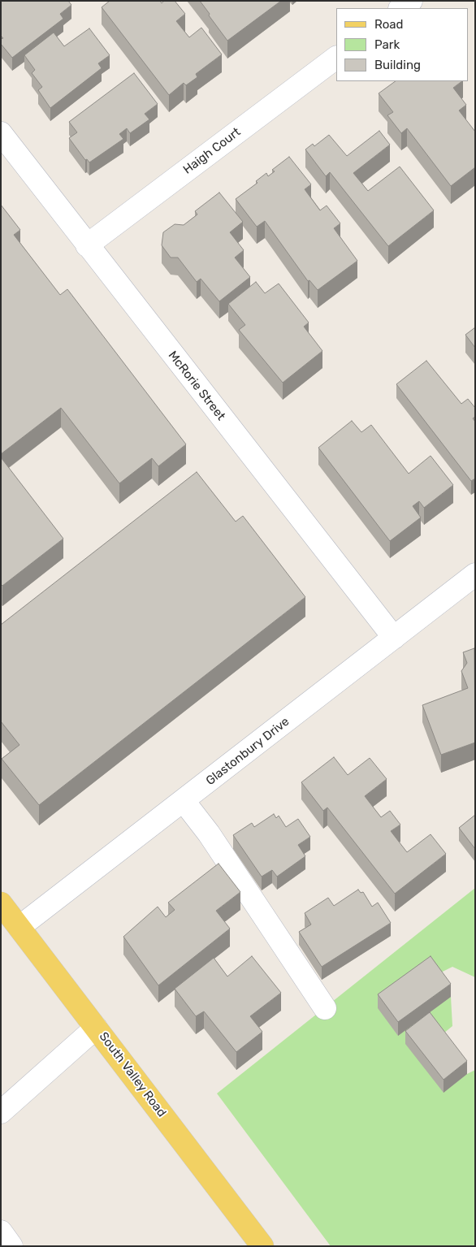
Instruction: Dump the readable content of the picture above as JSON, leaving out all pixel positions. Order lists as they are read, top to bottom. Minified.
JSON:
{"streets":{"main road":["South Valley Road"],"street":["Haigh Court","McRorie Street","Glastonbury Drive"]},"crossings":[["Haigh Court","McRorie Street"],["McRorie Street","Glastonbury Drive"],["Glastonbury Drive","South Valley Road"]],"legend":["Road","Park","Building"]}
